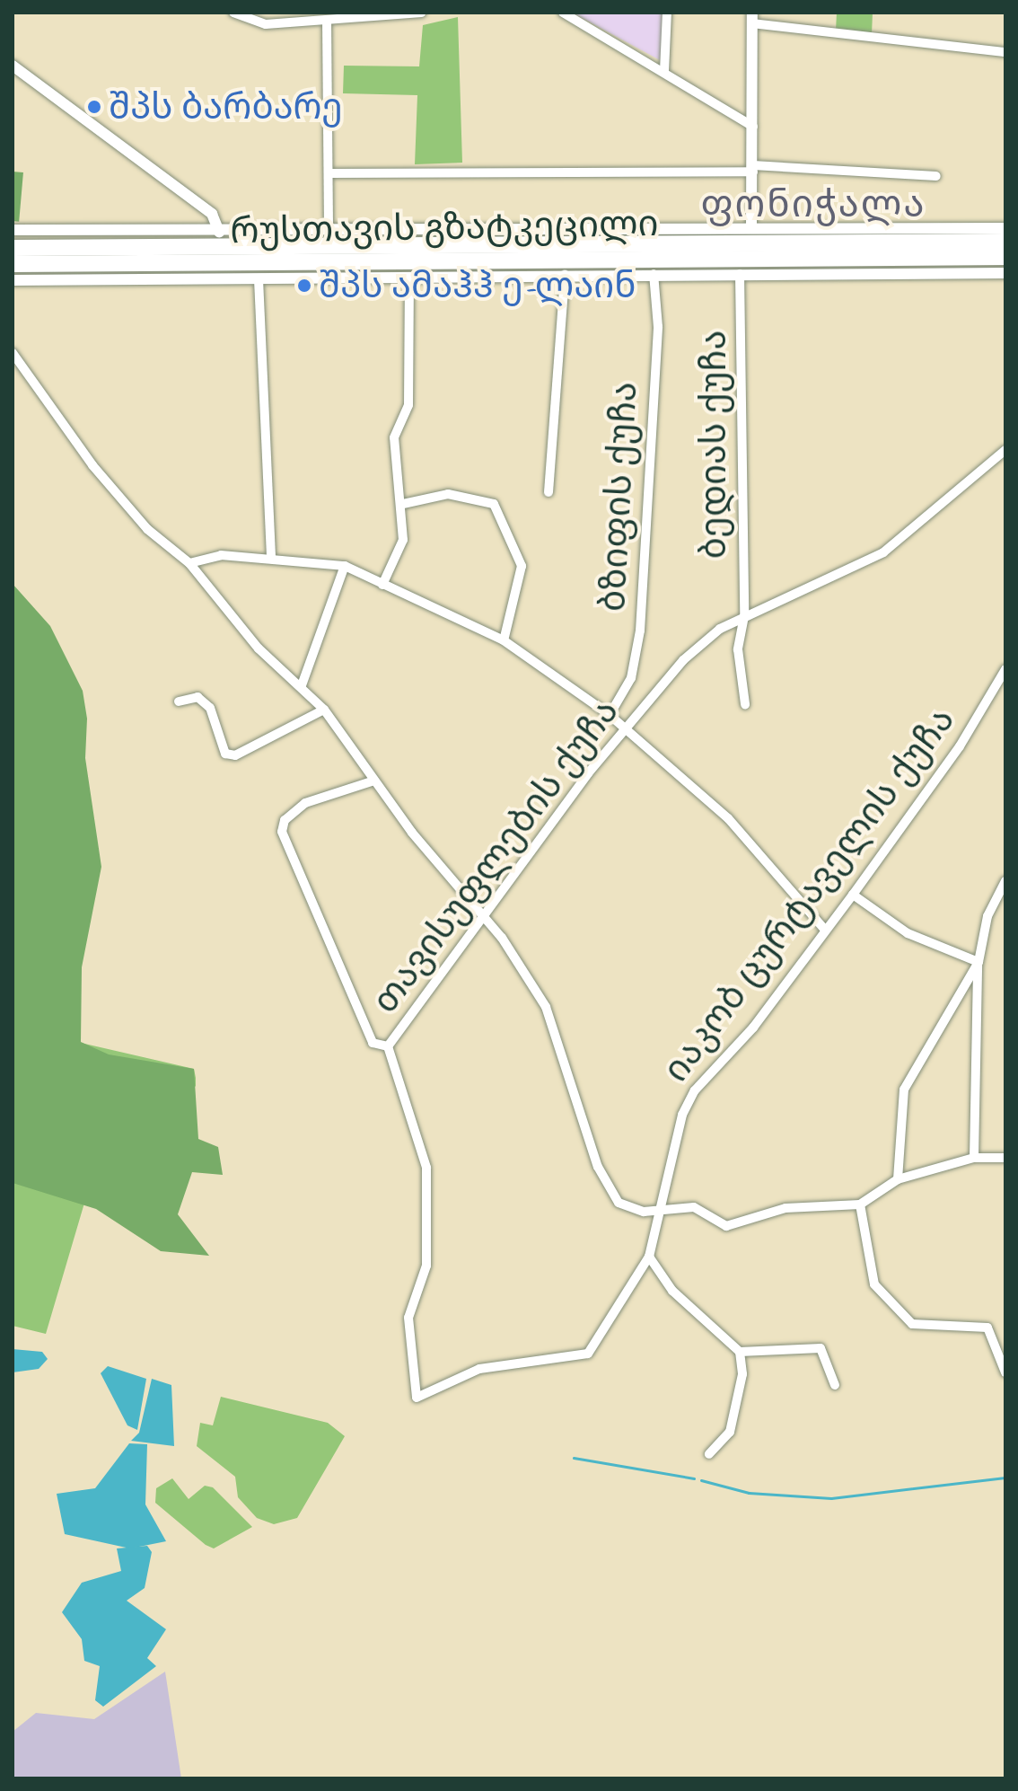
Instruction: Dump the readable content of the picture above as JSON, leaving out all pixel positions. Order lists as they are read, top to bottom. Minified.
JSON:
{"streets":{"highway":["რუსთავის გზატკეცილი"],"street":["ბედიას ქუჩა","ბზიფის ქუჩა","თავისუფლების ქუჩა","იაკობ ცურტაველის ქუჩა"]},"crossings":[["ბედიას ქუჩა","თავისუფლების ქუჩა"],["თავისუფლების ქუჩა","იაკობ ცურტაველის ქუჩა"]],"districts":["ფონიჭალა"],"places":["შპს ბარბარე","შპს ამაჰჰ ე-ლაინ"]}
